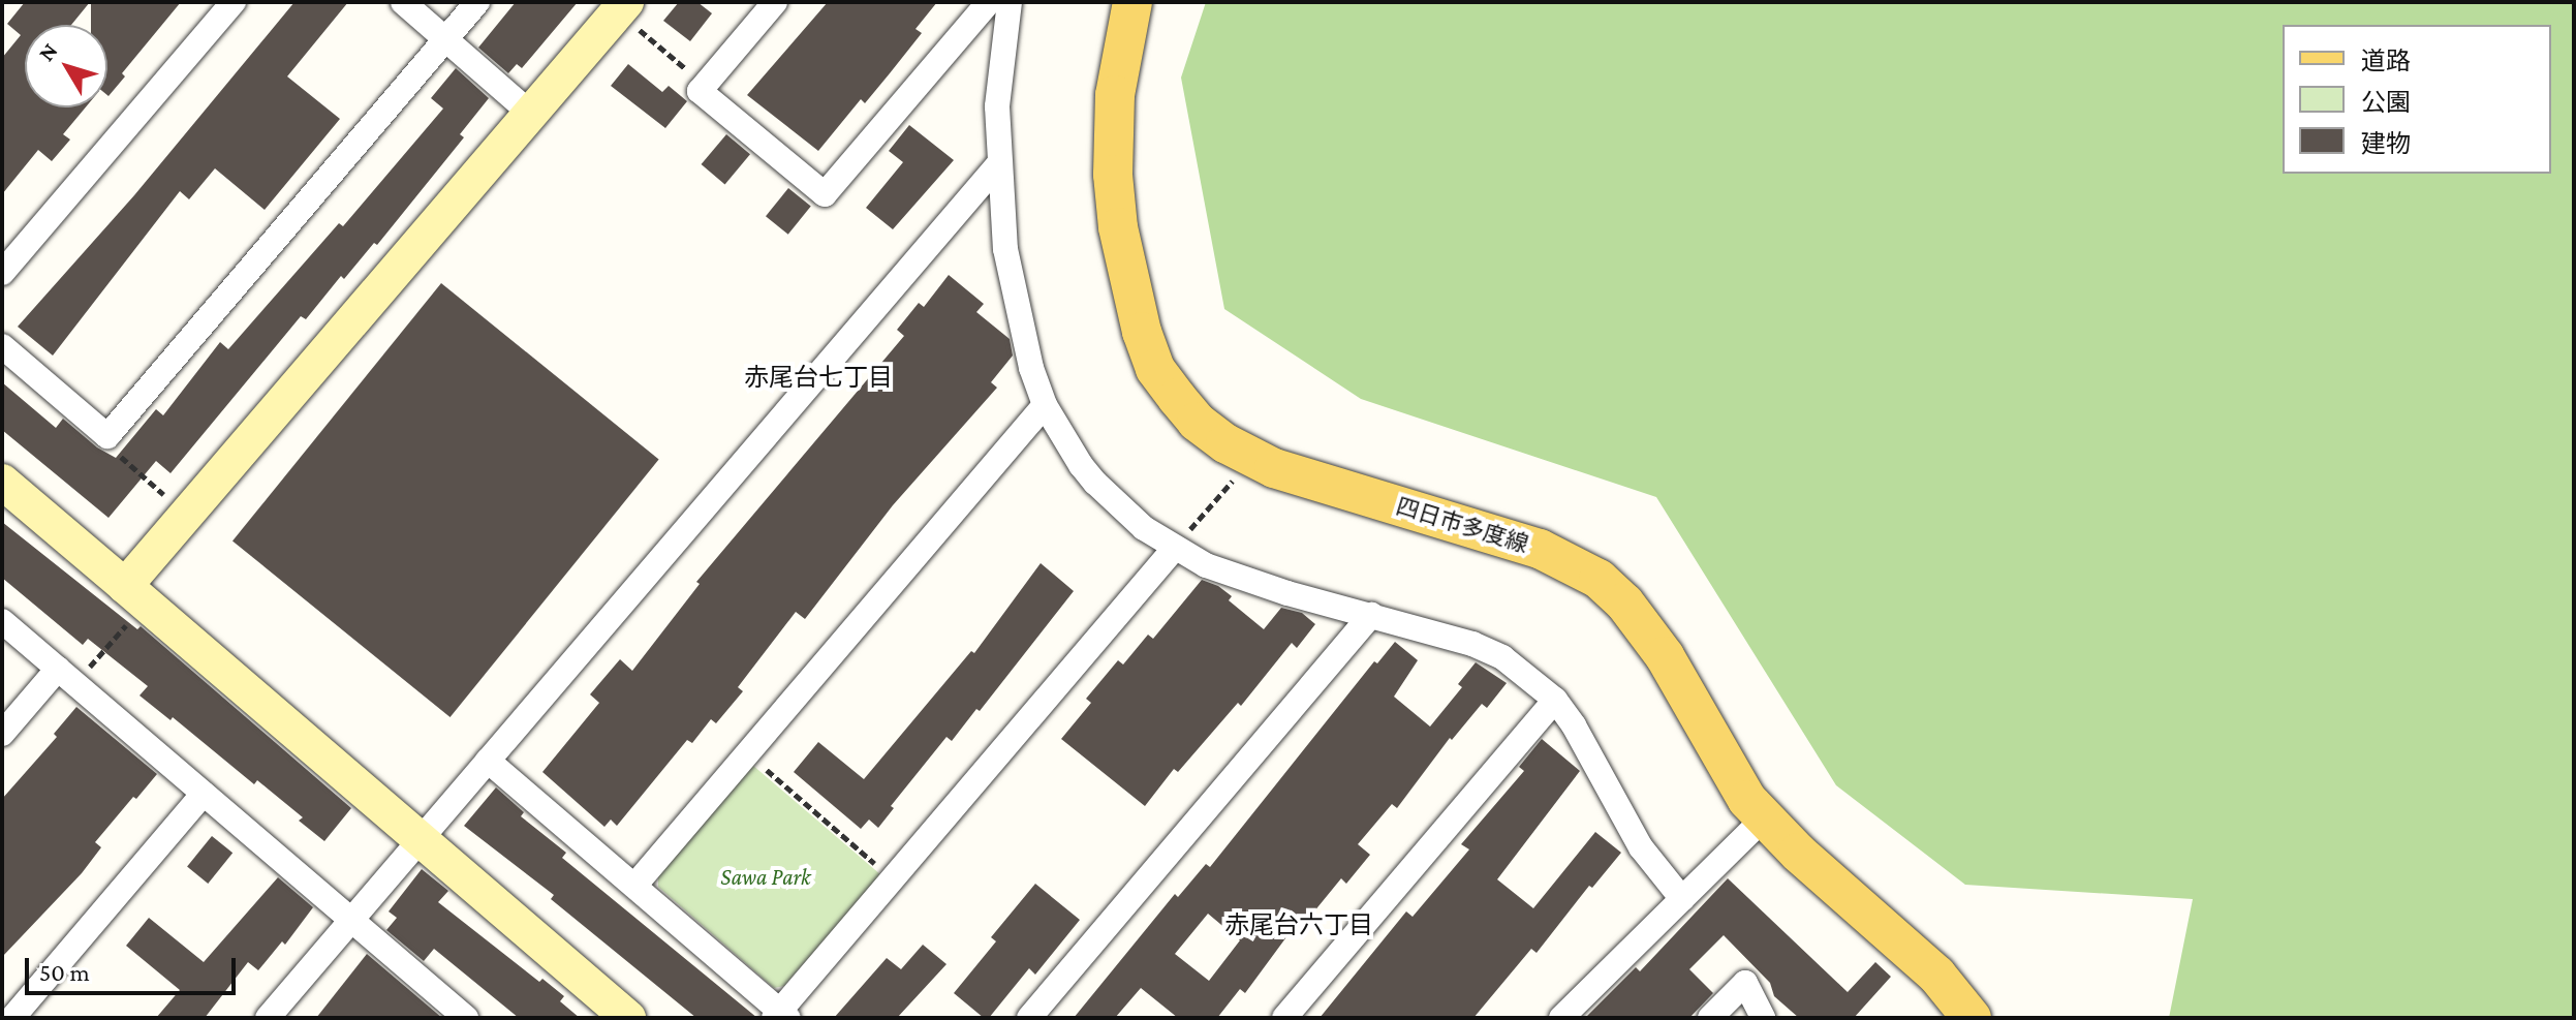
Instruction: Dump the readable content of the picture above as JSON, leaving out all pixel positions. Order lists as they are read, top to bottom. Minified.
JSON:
{"streets":{"main road":["四日市多度線"]},"districts":["赤尾台七丁目","赤尾台六丁目"],"parks":["Sawa Park"],"legend":["道路","公園","建物"],"scale_bar":"50 m","north":"top left"}
